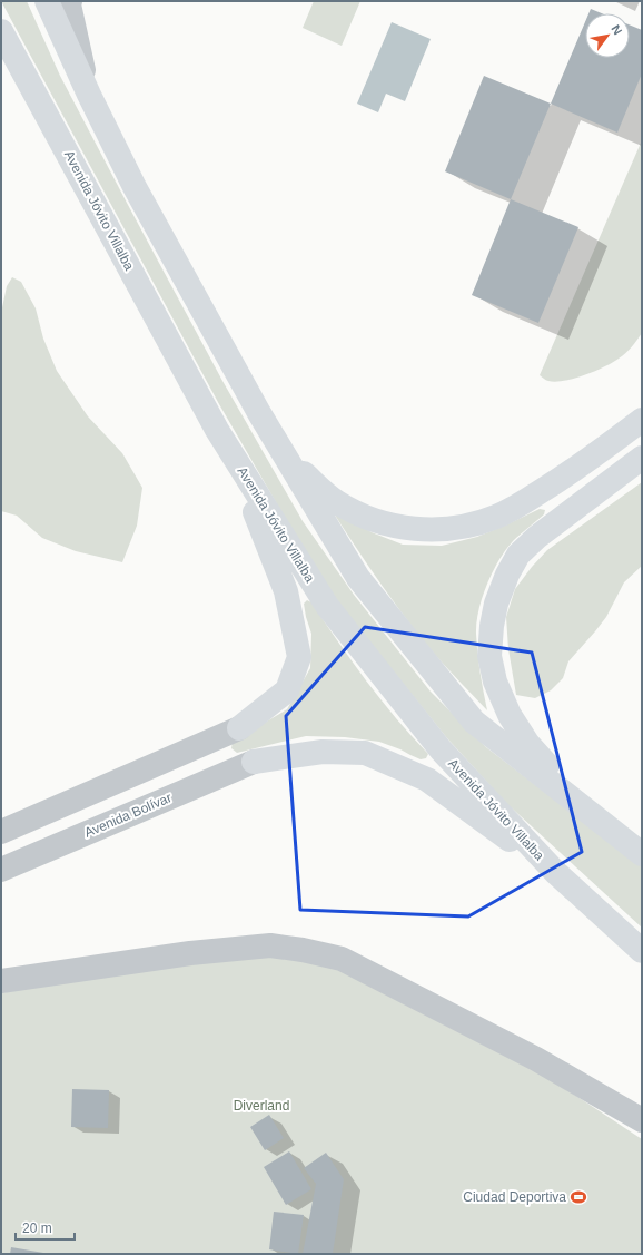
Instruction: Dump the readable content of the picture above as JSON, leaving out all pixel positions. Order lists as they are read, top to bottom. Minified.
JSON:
{"streets":{"main road":["Avenida Jóvito Villalba"],"street":["Avenida Bolívar"]},"parks":["Diverland"],"places":{"sports":["Ciudad Deportiva"]},"scale_bar":"20 m","north":"top right"}
